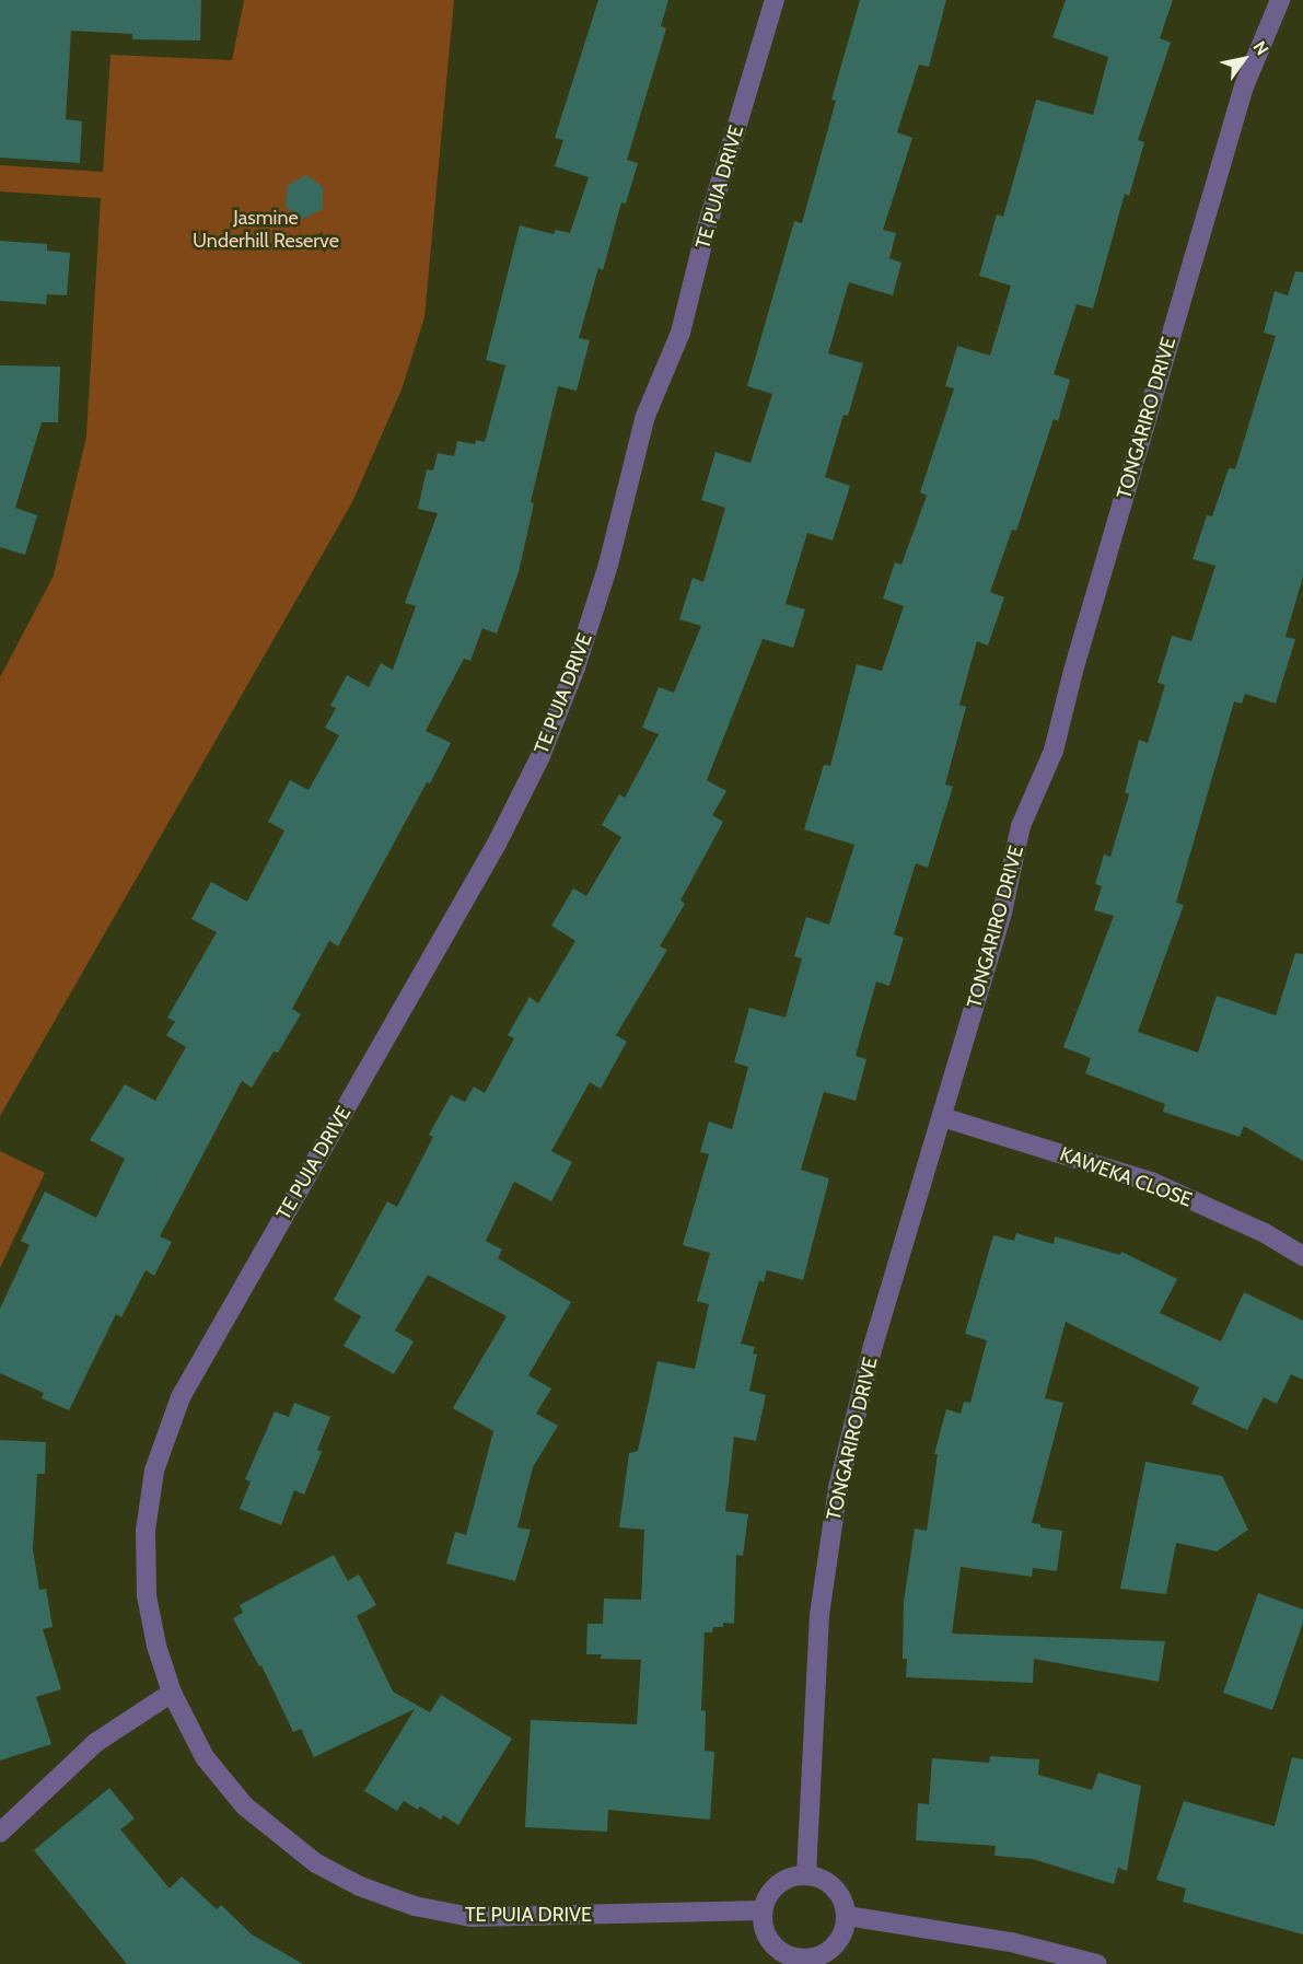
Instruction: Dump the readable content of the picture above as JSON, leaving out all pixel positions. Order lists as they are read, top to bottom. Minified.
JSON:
{"streets":{"street":["TE PUIA DRIVE","TONGARIRO DRIVE","KAWEKA CLOSE"]},"crossings":[["TE PUIA DRIVE","TONGARIRO DRIVE"],["TONGARIRO DRIVE","KAWEKA CLOSE"]],"parks":["Jasmine Underhill Reserve"],"north":"top right"}
